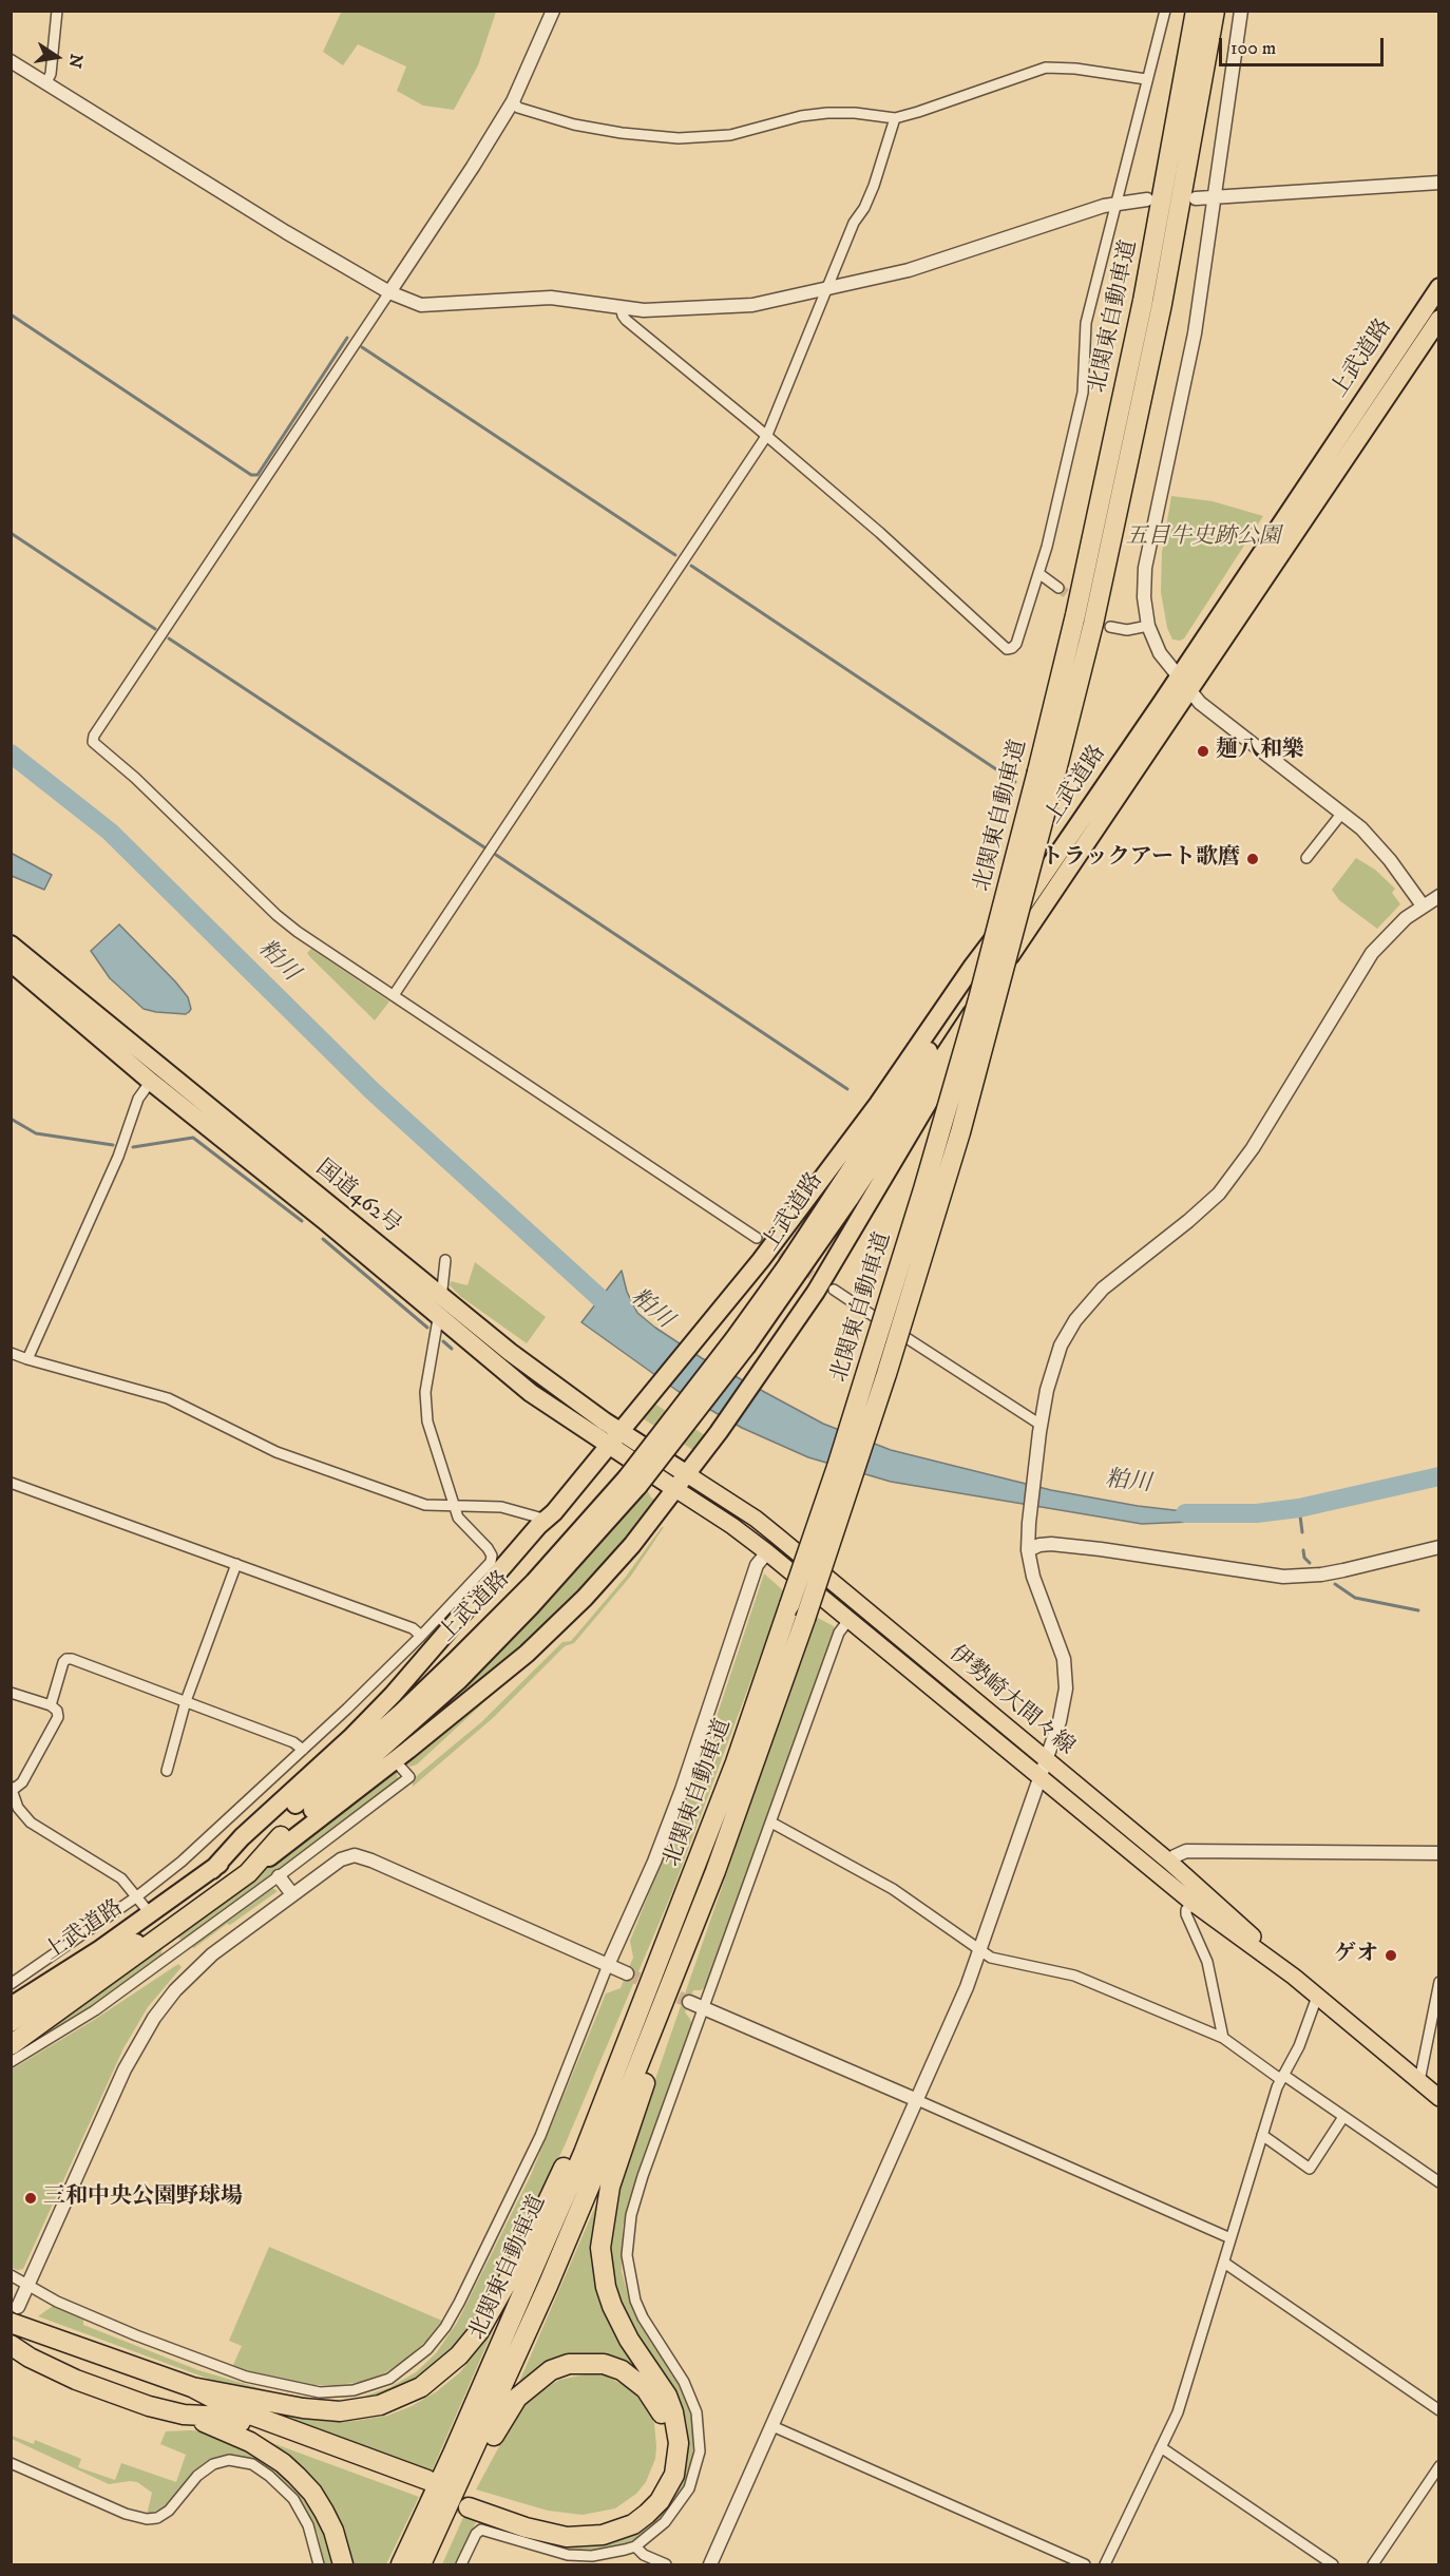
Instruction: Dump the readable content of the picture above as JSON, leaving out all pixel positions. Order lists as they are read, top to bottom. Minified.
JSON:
{"streets":{"highway":["北関東自動車道","上武道路","国道462号"],"main road":["伊勢崎大間々線"]},"crossings":[["国道462号","伊勢崎大間々線"]],"water":["粕川"],"parks":["五目牛史跡公園"],"places":["麺八和樂","トラックアート歌麿","ゲオ","三和中央公園野球場"],"scale_bar":"100 m","north":"right"}
